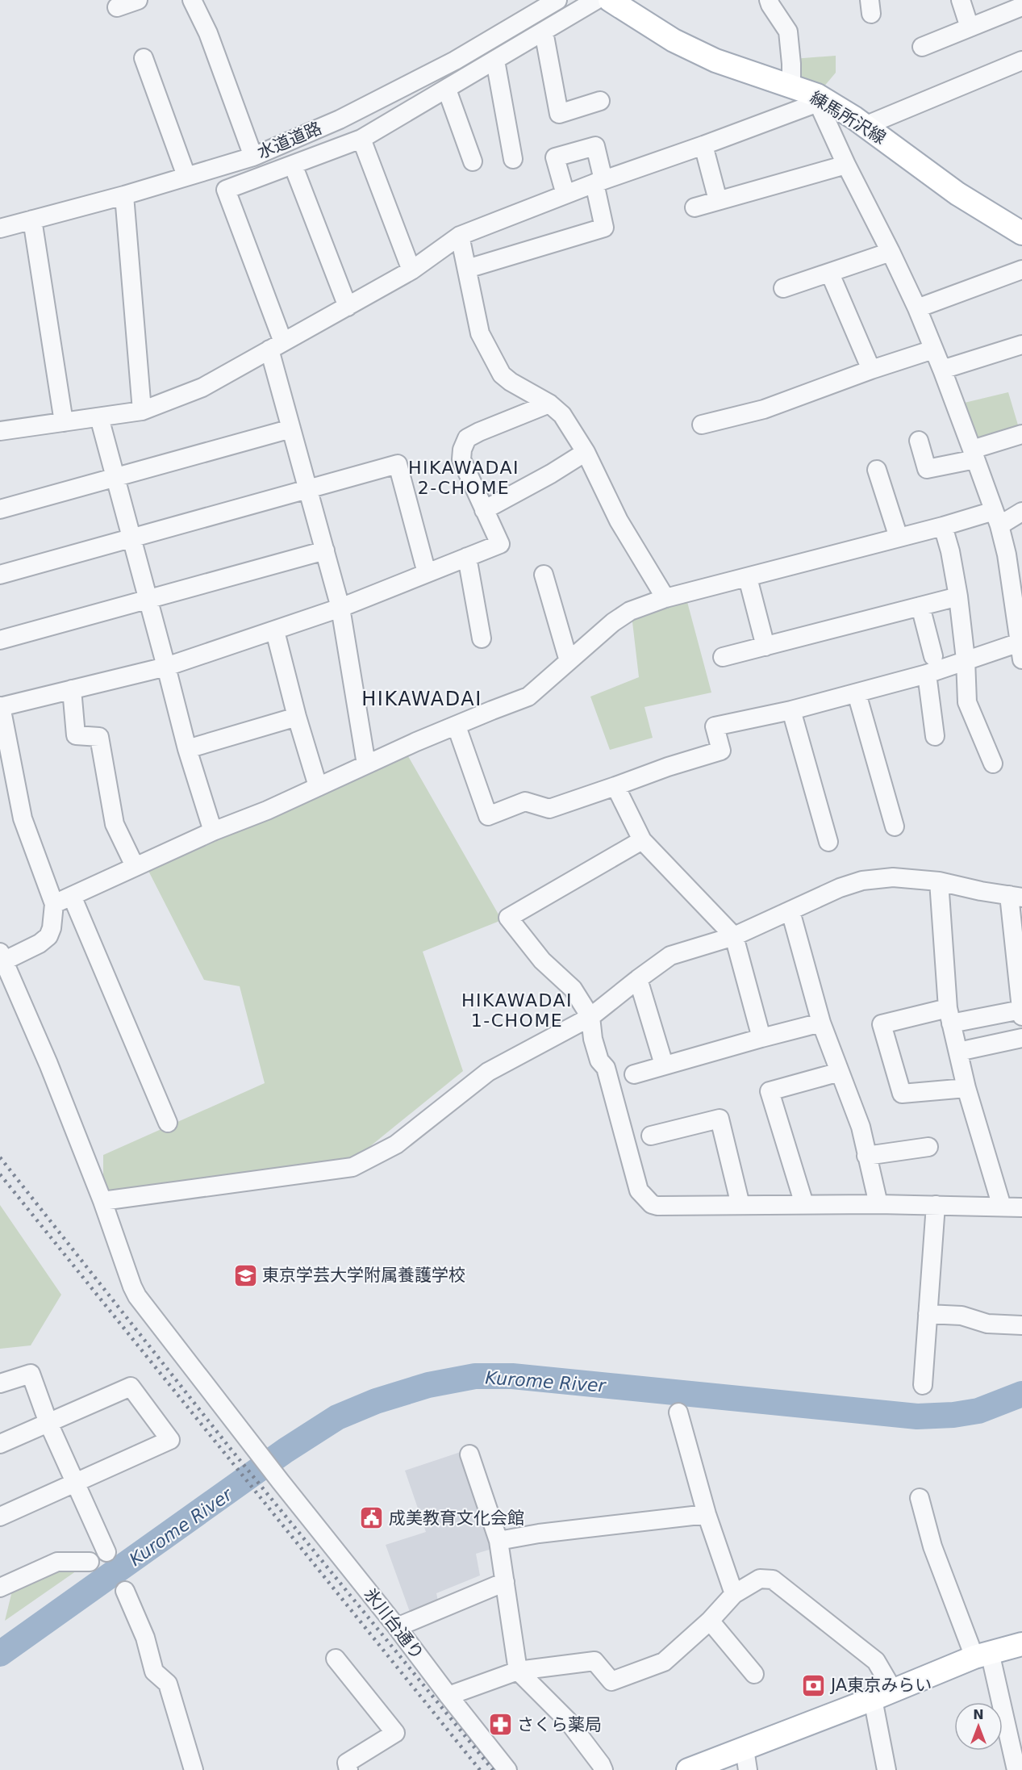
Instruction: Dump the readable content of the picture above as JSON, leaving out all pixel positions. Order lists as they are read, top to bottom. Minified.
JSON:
{"streets":{"main road":["練馬所沢線"],"street":["水道道路","氷川台通り"]},"districts":["HIKAWADAI 2-CHOME","HIKAWADAI","HIKAWADAI 1-CHOME"],"water":["Kurome River"],"places":{"school or university":["東京学芸大学附属養護学校"],"public building":["成美教育文化会館"],"bank":["JA東京みらい"],"pharmacy":["さくら薬局"]},"north":"top"}
